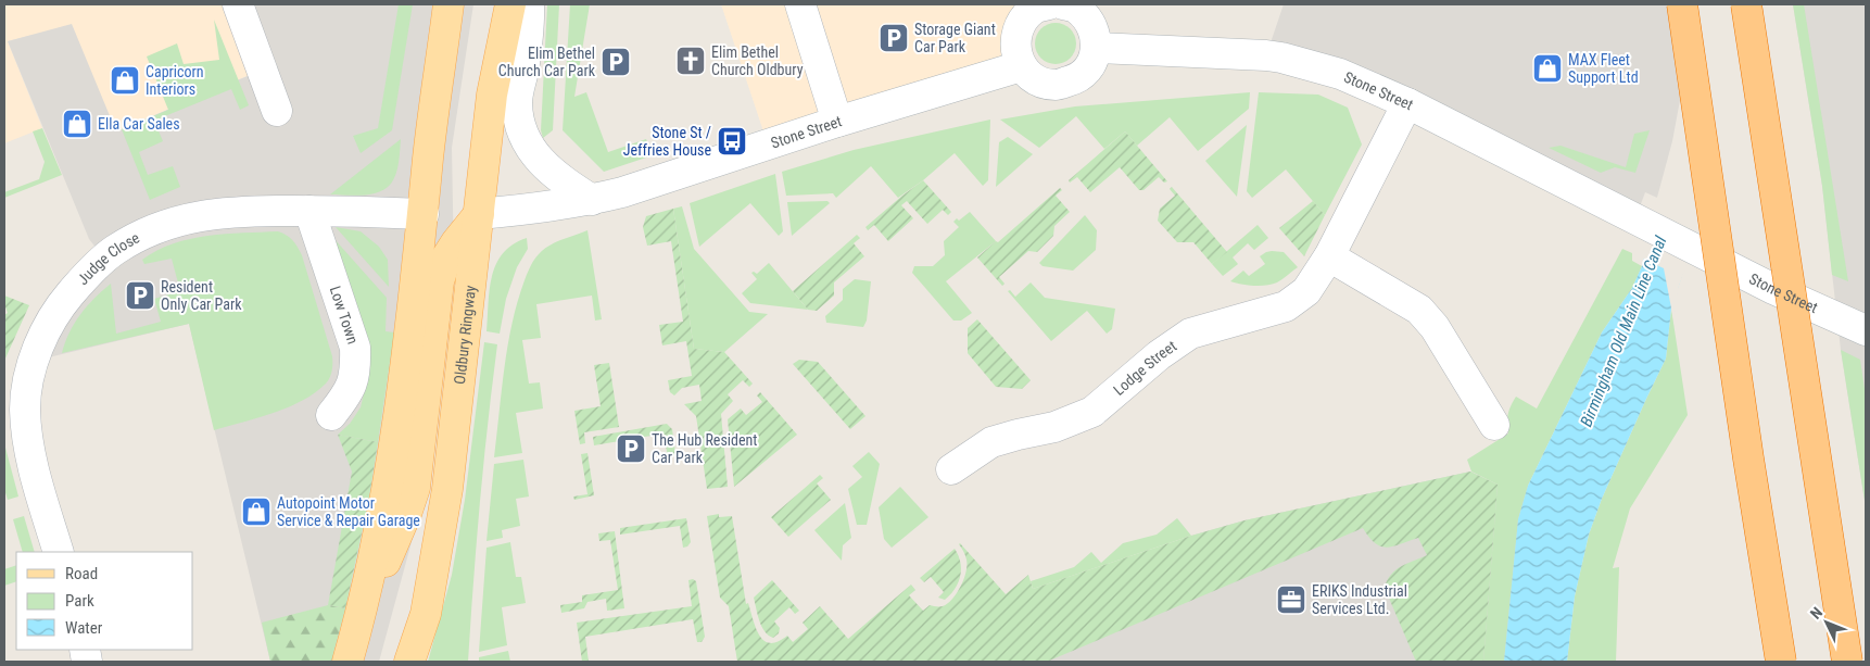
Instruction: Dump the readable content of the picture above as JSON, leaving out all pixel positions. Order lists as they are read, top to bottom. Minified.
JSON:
{"streets":{"main road":["Oldbury Ringway"],"street":["Stone Street","Judge Close","Low Town","Lodge Street"]},"crossings":[["Stone Street","Oldbury Ringway"],["Stone Street","Lodge Street"],["Judge Close","Low Town"]],"water":["Birmingham Old Main Line Canal"],"places":{"parking":["Storage Giant Car Park","Elim Bethel Church Car Park","Resident Only Car Park","The Hub Resident Car Park"],"church":["Elim Bethel Church Oldbury"],"shop":["MAX Fleet Support Ltd","Capricorn Interiors","Ella Car Sales","Autopoint Motor Service & Repair Garage"],"bus stop":["Stone St / Jeffries House"],"office":["ERIKS Industrial Services Ltd."]},"legend":["Road","Park","Water"],"north":"top left"}
